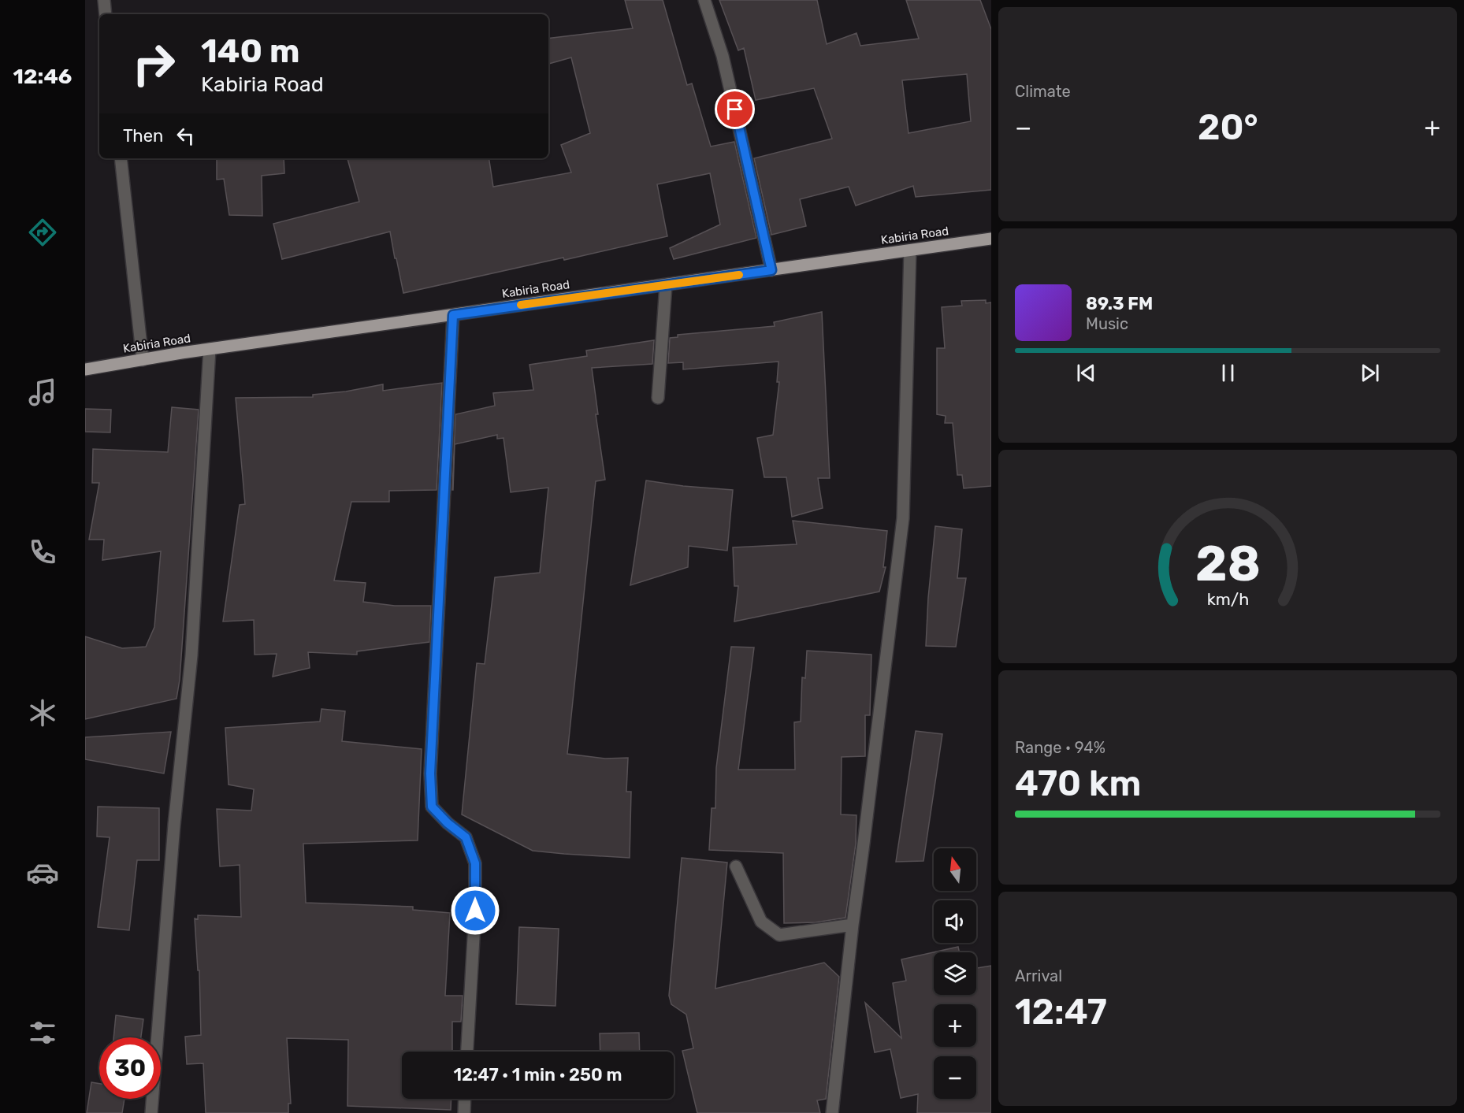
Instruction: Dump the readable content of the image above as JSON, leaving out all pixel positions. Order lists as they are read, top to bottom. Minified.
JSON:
{"streets":{"main road":["Kabiria Road"]},"north":"top","page":{"tabs":"12:46","tile":["Climate",["Range · 94%","470 km"],["Arrival","12:47"]],"turn":["140 m","Kabiria Road"],"heat":["−","20°","+"],"then":"Then","song":["89.3 FM","Music"],"map_buttons":["+","−"],"limit":"30","trip":"12:47 · 1 min · 250 m","gauge":["28","km/h"]}}
